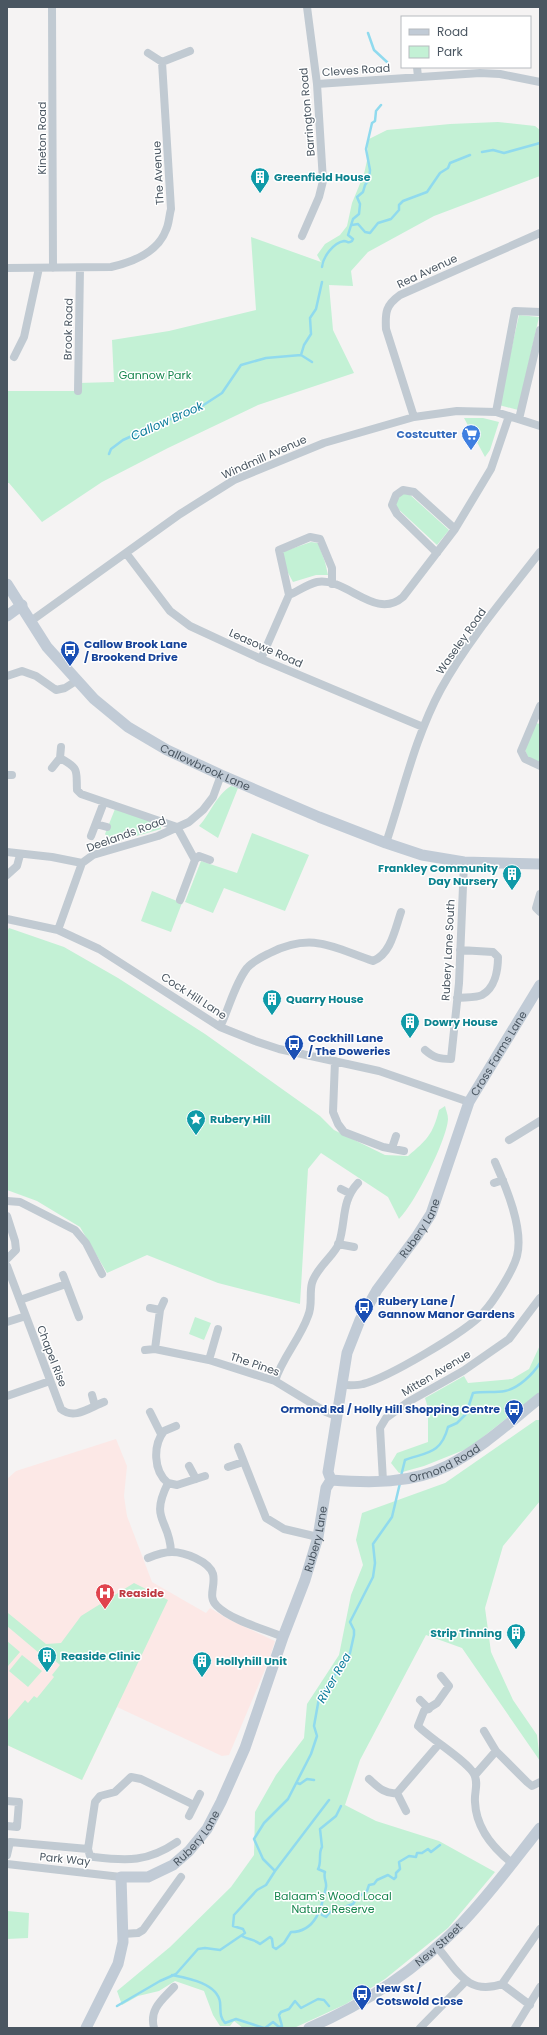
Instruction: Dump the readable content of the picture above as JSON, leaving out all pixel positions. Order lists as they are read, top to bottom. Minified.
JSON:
{"streets":{"street":["Cleves Road","Barrington Road","Kineton Road","The Avenue","Rea Avenue","Brook Road","Windmill Avenue","Waseley Road","Leasowe Road","Callowbrook Lane","Deelands Road","Rubery Lane South","Cock Hill Lane","Cross Farms Lane","Rubery Lane","Chapel Rise","The Pines","Mitten Avenue","Ormond Road","Park Way","New Street"]},"crossings":[["Cleves Road","Barrington Road"],["Kineton Road","The Avenue"],["The Avenue","Brook Road"],["Rea Avenue","Windmill Avenue"],["Windmill Avenue","Leasowe Road"],["Windmill Avenue","Callowbrook Lane"],["Waseley Road","Leasowe Road"],["Waseley Road","Callowbrook Lane"],["Callowbrook Lane","Deelands Road"],["Callowbrook Lane","Rubery Lane South"],["Deelands Road","Cock Hill Lane"],["Cock Hill Lane","Cross Farms Lane"],["Cock Hill Lane","Rubery Lane"],["Cross Farms Lane","Rubery Lane"],["Rubery Lane","The Pines"],["Rubery Lane","Ormond Road"],["Rubery Lane","Park Way"],["Mitten Avenue","Ormond Road"]],"water":["Callow Brook","River Rea"],"parks":["Gannow Park","Balaam's Wood Local Nature Reserve"],"places":{"building":["Greenfield House","Frankley Community Day Nursery","Quarry House","Dowry House","Strip Tinning","Reaside Clinic","Hollyhill Unit"],"supermarket":["Costcutter"],"bus stop":["Callow Brook Lane / Brookend Drive","Cockhill Lane / The Doweries","Rubery Lane / Gannow Manor Gardens","Ormond Rd / Holly Hill Shopping Centre","New St / Cotswold Close"],"place":["Rubery Hill"],"hospital":["Reaside"]},"legend":["Road","Park"]}
